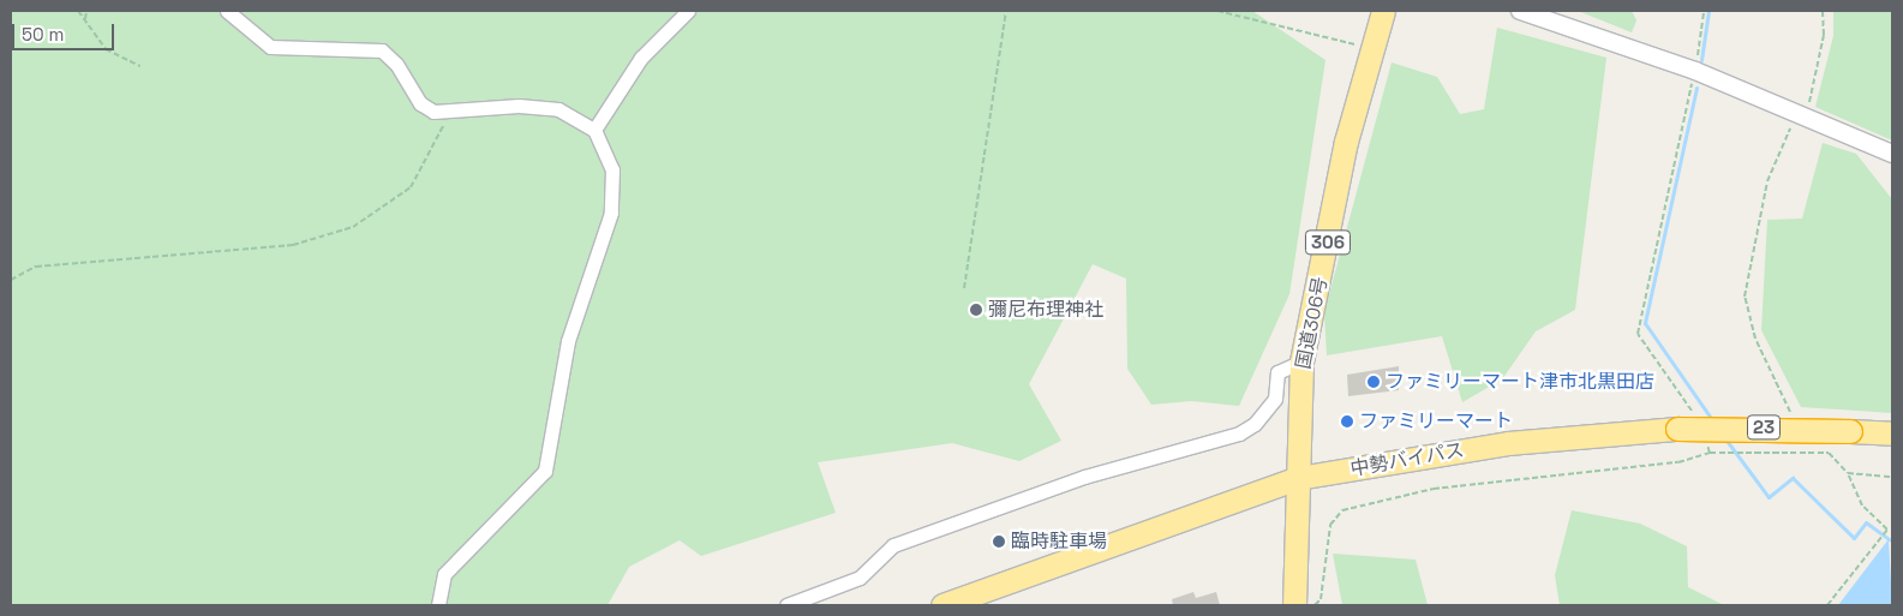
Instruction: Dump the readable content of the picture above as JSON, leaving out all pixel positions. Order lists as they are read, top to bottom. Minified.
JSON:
{"streets":{"highway":["306","国道306号","23","中勢バイパス"]},"crossings":[["国道306号","中勢バイパス"]],"places":["彌尼布理神社","ファミリーマート津市北黒田店","ファミリーマート","臨時駐車場"],"scale_bar":"50 m"}
